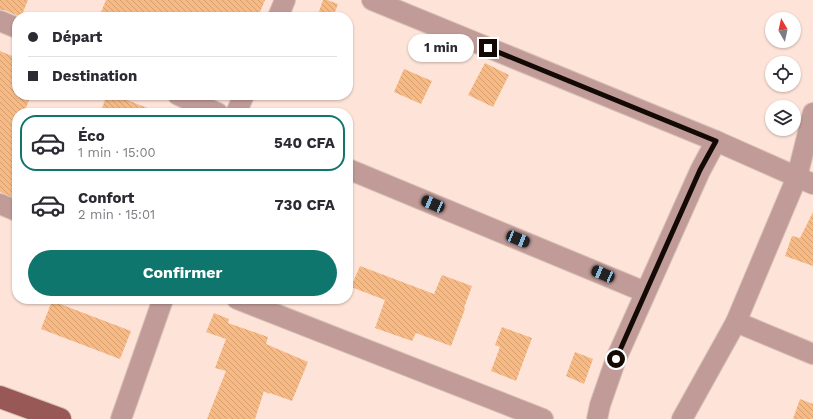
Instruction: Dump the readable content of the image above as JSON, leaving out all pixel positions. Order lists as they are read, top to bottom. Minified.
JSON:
{"north":"top","page":{"banner":["Départ","Destination"],"bubble":"1 min","list":[{"name":"Éco","note":"1 min · 15:00","value":"540 CFA"},{"name":"Confort","note":"2 min · 15:01","value":"730 CFA"}],"buttons":"Confirmer"}}
